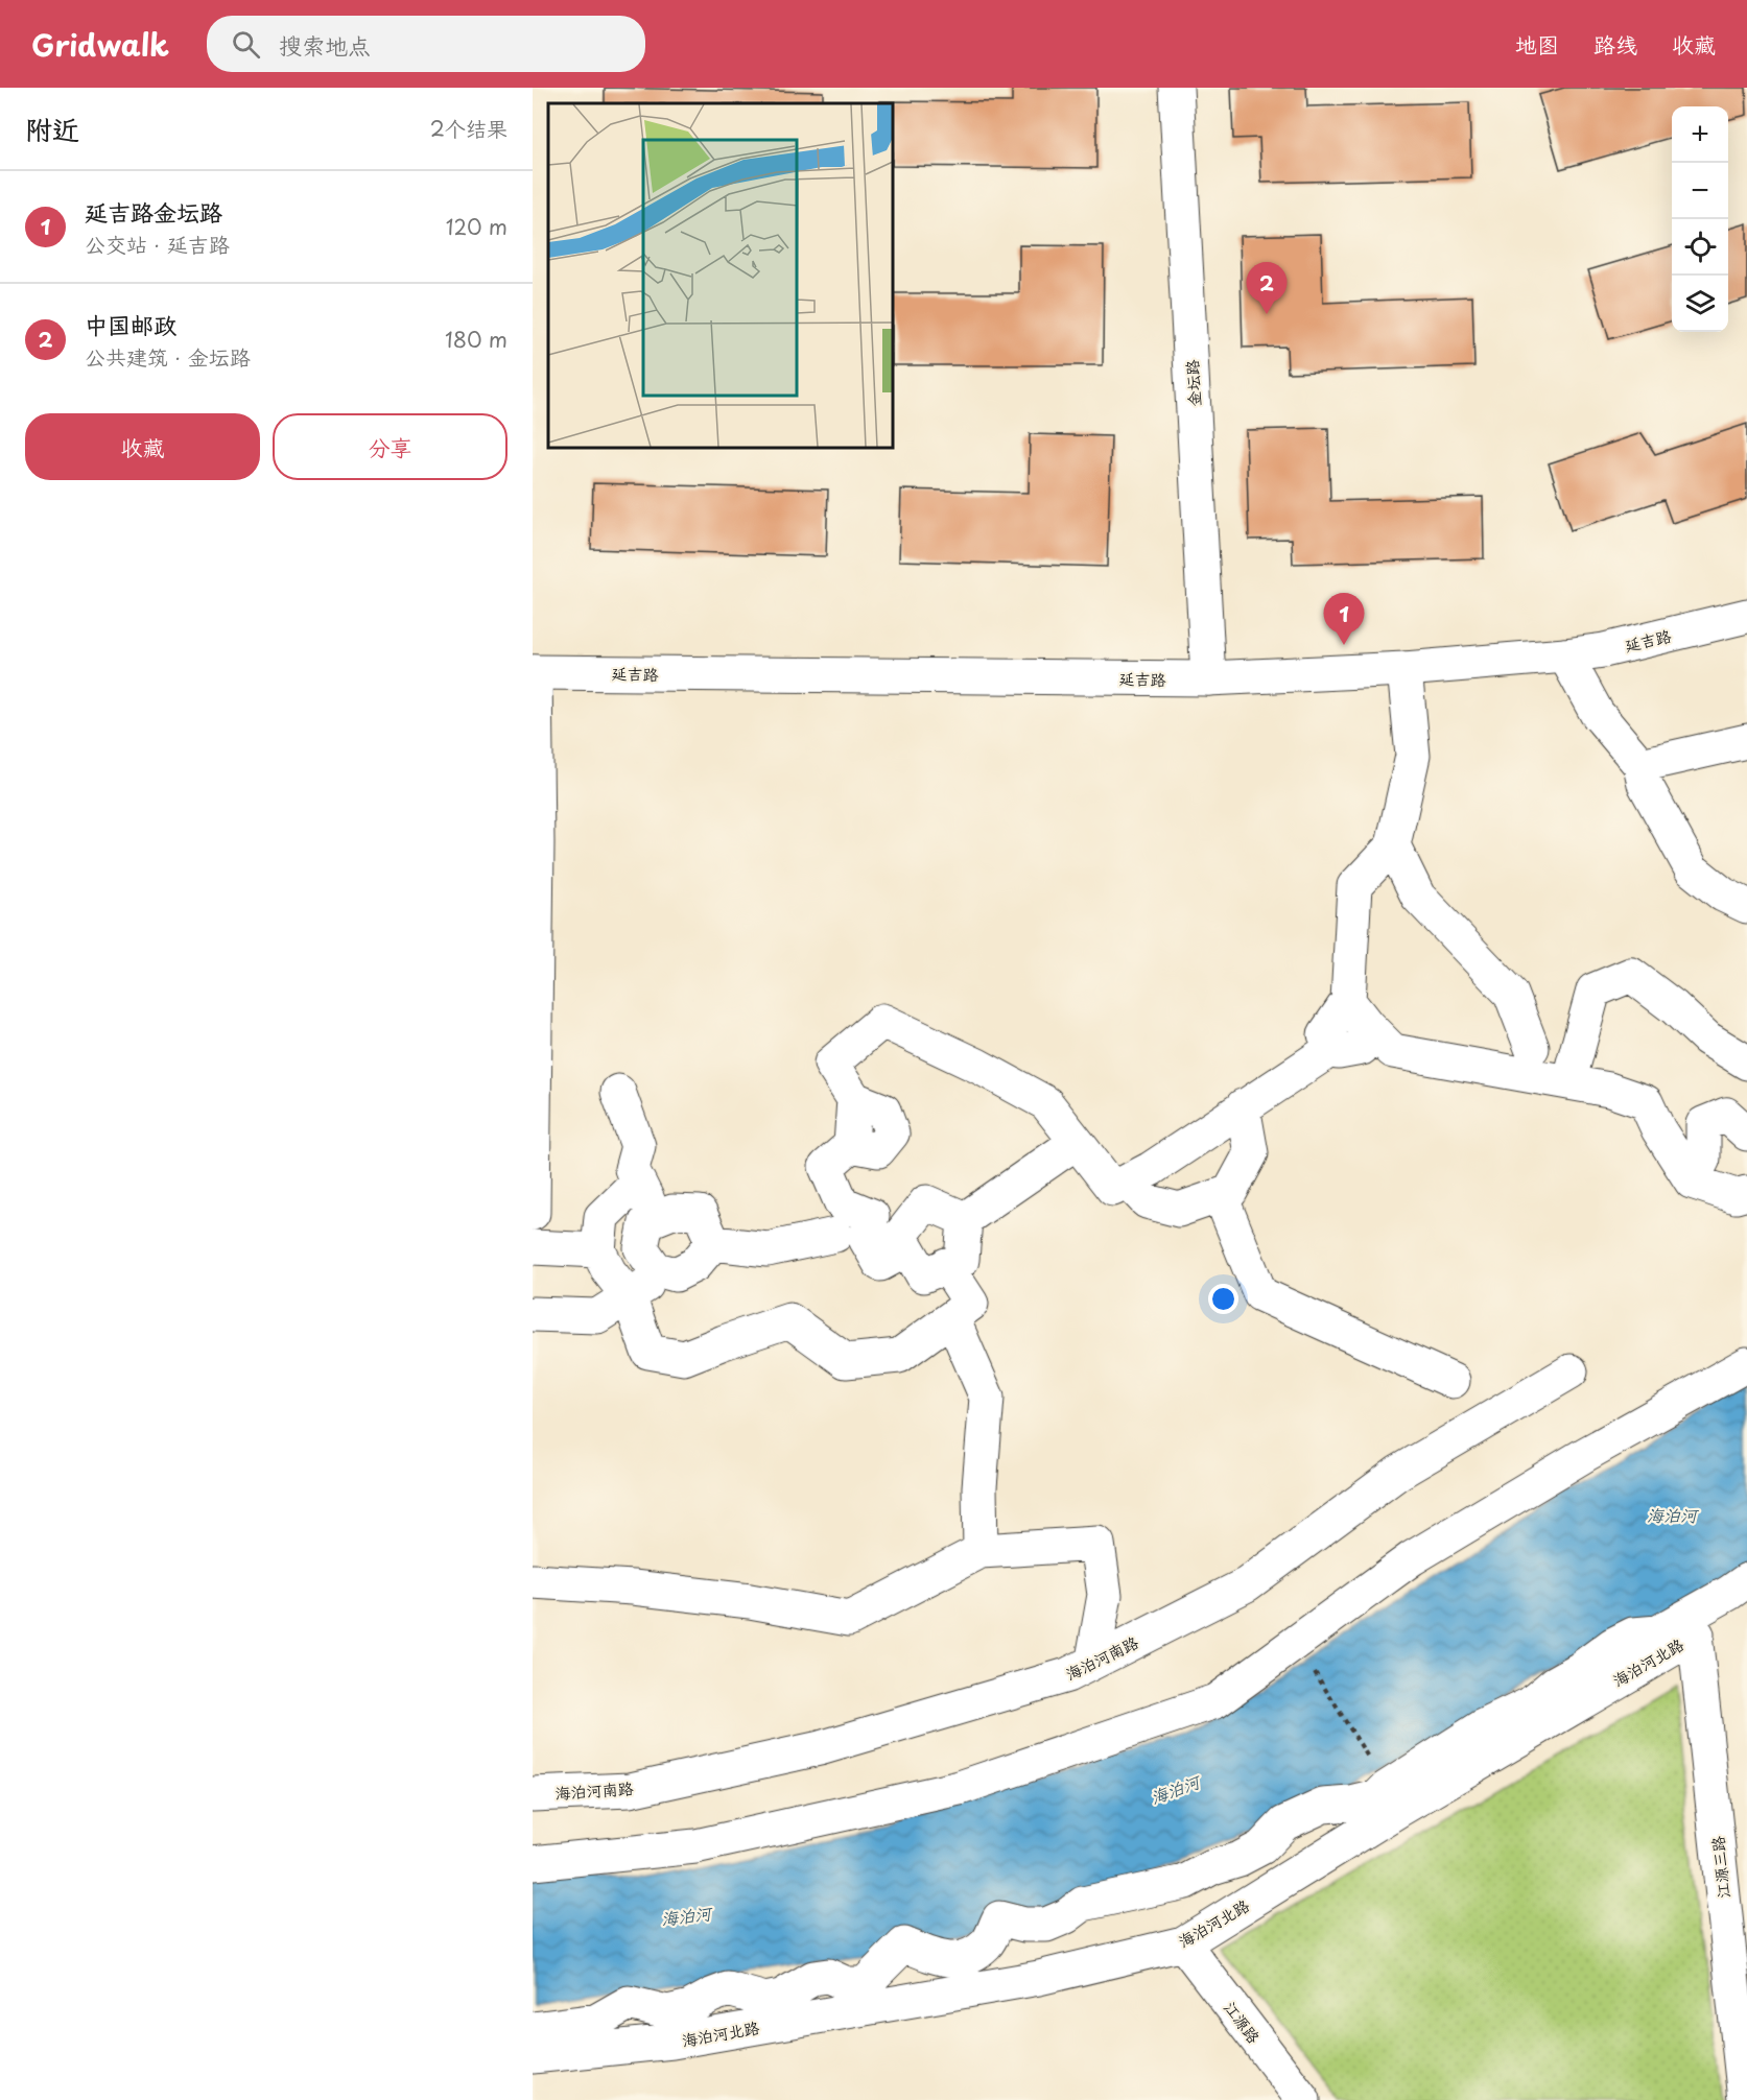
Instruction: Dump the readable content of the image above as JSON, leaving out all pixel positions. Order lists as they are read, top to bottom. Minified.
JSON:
{"streets":{"street":["金坛路","延吉路","海泊河南路","海泊河北路","江源三路","江源路"]},"crossings":[["金坛路","延吉路"],["海泊河北路","江源三路"],["海泊河北路","江源路"]],"water":["海泊河"],"page":{"header":"Gridwalk","search":"搜索地点","nav":["地图","路线","收藏"],"heading":["附近","2个结果"],"map_buttons":["+","−"],"list":[{"mark":"1","name":"延吉路金坛路","note":"公交站 · 延吉路","value":"120 m"},{"mark":"2","name":"中国邮政","note":"公共建筑 · 金坛路","value":"180 m"}],"pins":["2","1"],"buttons":["收藏","分享"]}}
